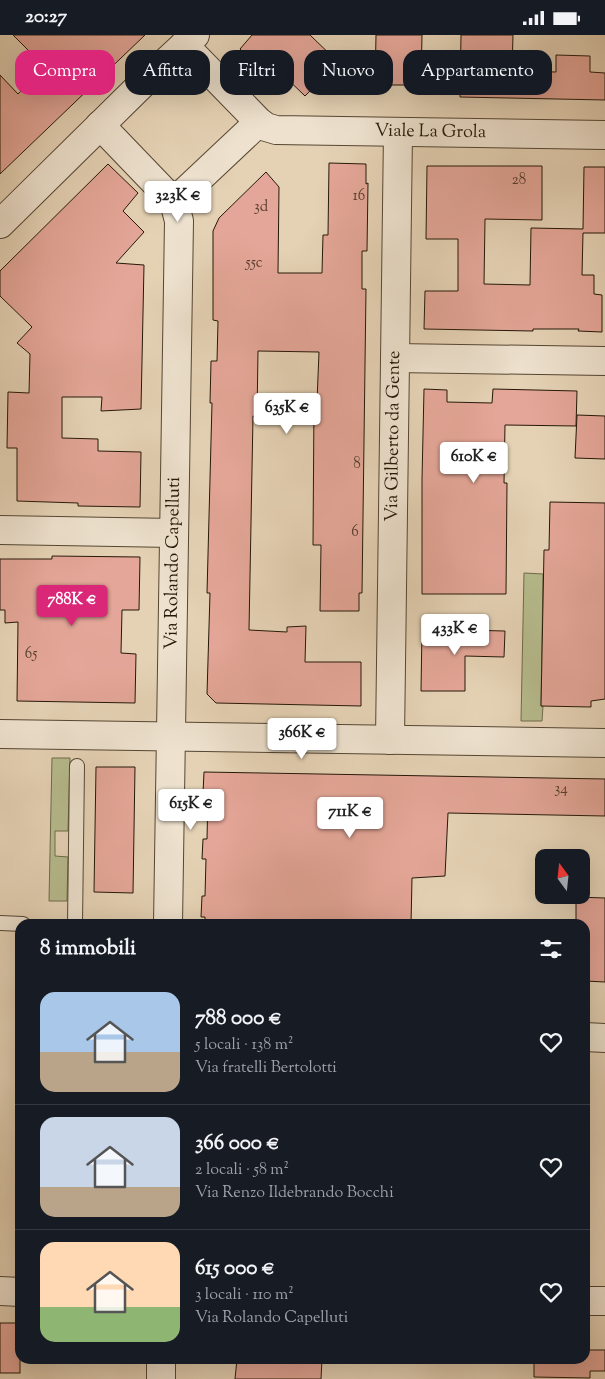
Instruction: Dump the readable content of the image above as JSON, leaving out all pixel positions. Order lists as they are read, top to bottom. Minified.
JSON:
{"streets":{"street":["Viale La Grola","Via Gilberto da Gente","Via Rolando Capelluti"]},"crossings":[["Viale La Grola","Via Gilberto da Gente"]],"house_numbers":["28","16","3d","55c","8","6","65","34"],"north":"top","page":{"status":"20:27","chip":["Compra","Affitta","Filtri","Nuovo","Appartamento"],"price":["323K €","635K €","610K €","788K €","433K €","366K €","615K €","711K €"],"heading":"8 immobili","list":[{"name":"788 000 €","note":"5 locali · 138 m² · Via fratelli Bertolotti"},{"name":"366 000 €","note":"2 locali · 58 m² · Via Renzo Ildebrando Bocchi"},{"name":"615 000 €","note":"3 locali · 110 m² · Via Rolando Capelluti"}]}}
